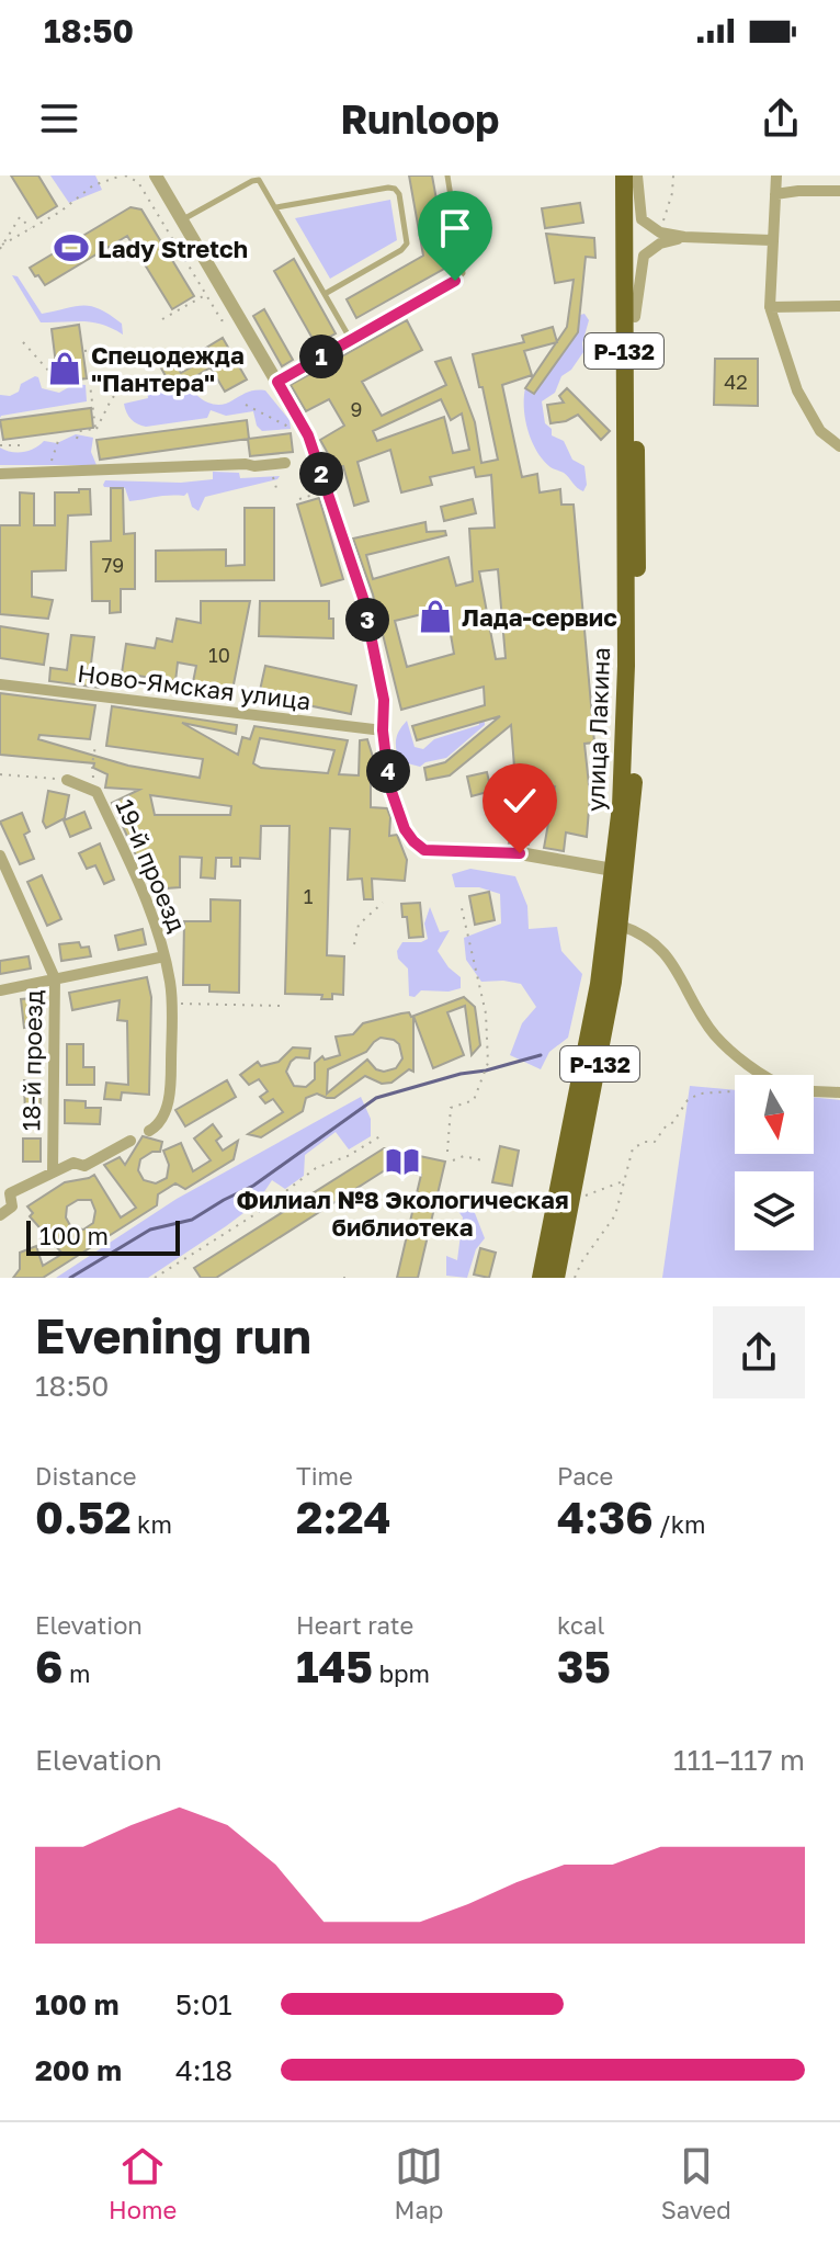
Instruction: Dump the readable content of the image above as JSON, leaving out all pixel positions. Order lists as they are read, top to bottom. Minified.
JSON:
{"streets":{"highway":["Р-132","улица Лакина"],"street":["Ново-Ямская улица","19-й проезд","18-й проезд"]},"places":{"sports":["Lady Stretch"],"shop":["Спецодежда \"Пантера\"","Лада-сервис"],"library":["Филиал №8 Экологическая библиотека"]},"house_numbers":["42","9","79","10","1"],"scale_bar":"100 m","north":"bottom","page":{"status":"18:50","header":"Runloop","pins":["1","2","3","4"],"scale":"100 m","heading":["Evening run","18:50"],"stats":[["Distance","0.52 km"],["Time","2:24"],["Pace","4:36 /km"],["Elevation","6 m"],["Heart rate","145 bpm"],["kcal","35"]],"chart":["Elevation","111–117 m"],"list":[{"name":"100 m","note":"5:01"},{"name":"200 m","note":"4:18"}],"tabs":["Home","Map","Saved"]}}
